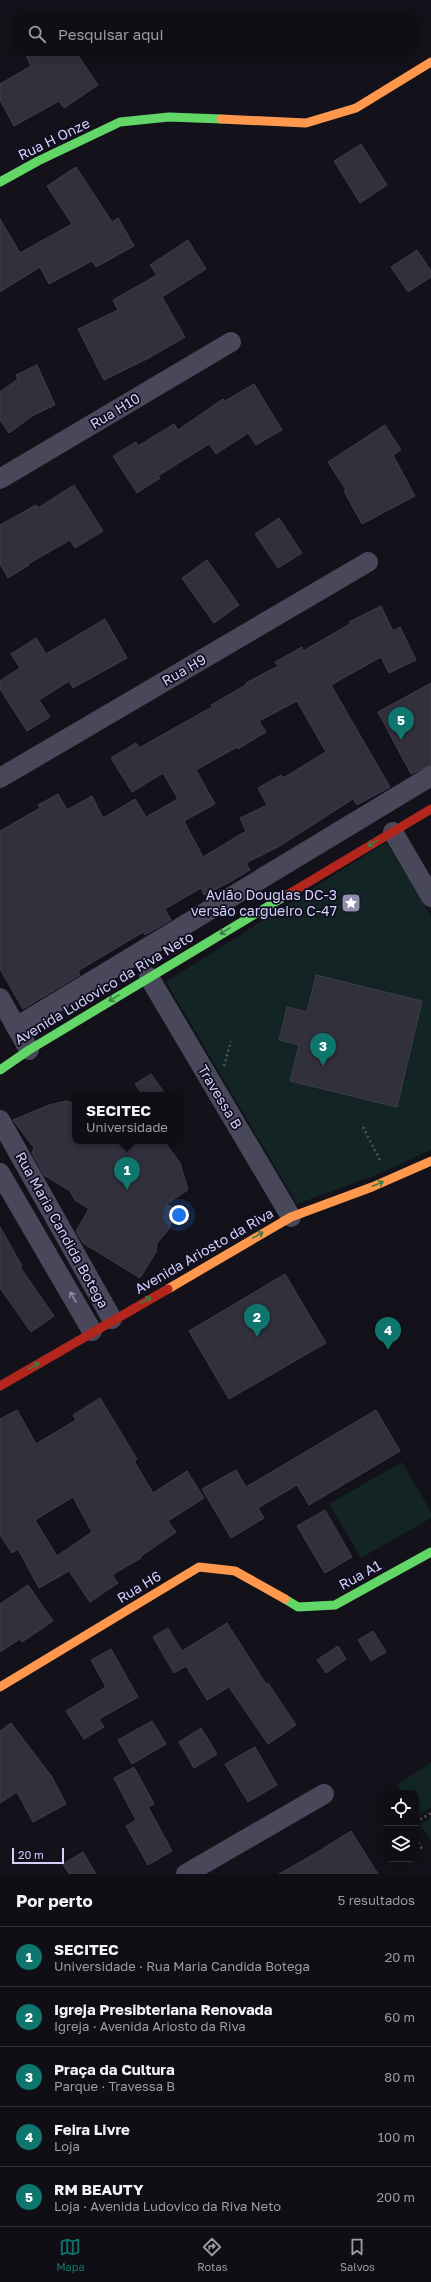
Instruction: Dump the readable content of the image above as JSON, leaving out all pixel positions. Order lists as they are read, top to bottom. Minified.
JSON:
{"streets":{"street":["Rua H Onze","Rua H10","Rua H9","Avenida Ludovico da Riva Neto","Travessa B","Rua Maria Candida Botega","Avenida Ariosto da Riva","Rua A1","Rua H6"]},"crossings":[["Avenida Ludovico da Riva Neto","Travessa B"],["Travessa B","Avenida Ariosto da Riva"],["Rua Maria Candida Botega","Avenida Ariosto da Riva"],["Rua A1","Rua H6"]],"one_way":["Avenida Ariosto da Riva"],"places":{"place":["Avião Douglas DC-3 versão cargueiro C-47"]},"scale_bar":"20 m","page":{"search":"Pesquisar aqui","pins":["5","3","1","2","4"],"popup":["SECITEC","Universidade"],"scale":"20 m","heading":["Por perto","5 resultados"],"list":[{"mark":"1","name":"SECITEC","note":"Universidade · Rua Maria Candida Botega","value":"20 m"},{"mark":"2","name":"Igreja Presibteriana Renovada","note":"Igreja · Avenida Ariosto da Riva","value":"60 m"},{"mark":"3","name":"Praça da Cultura","note":"Parque · Travessa B","value":"80 m"},{"mark":"4","name":"Feira Livre","note":"Loja","value":"100 m"},{"mark":"5","name":"RM BEAUTY","note":"Loja · Avenida Ludovico da Riva Neto","value":"200 m"}],"nav":["Mapa","Rotas","Salvos"]}}
